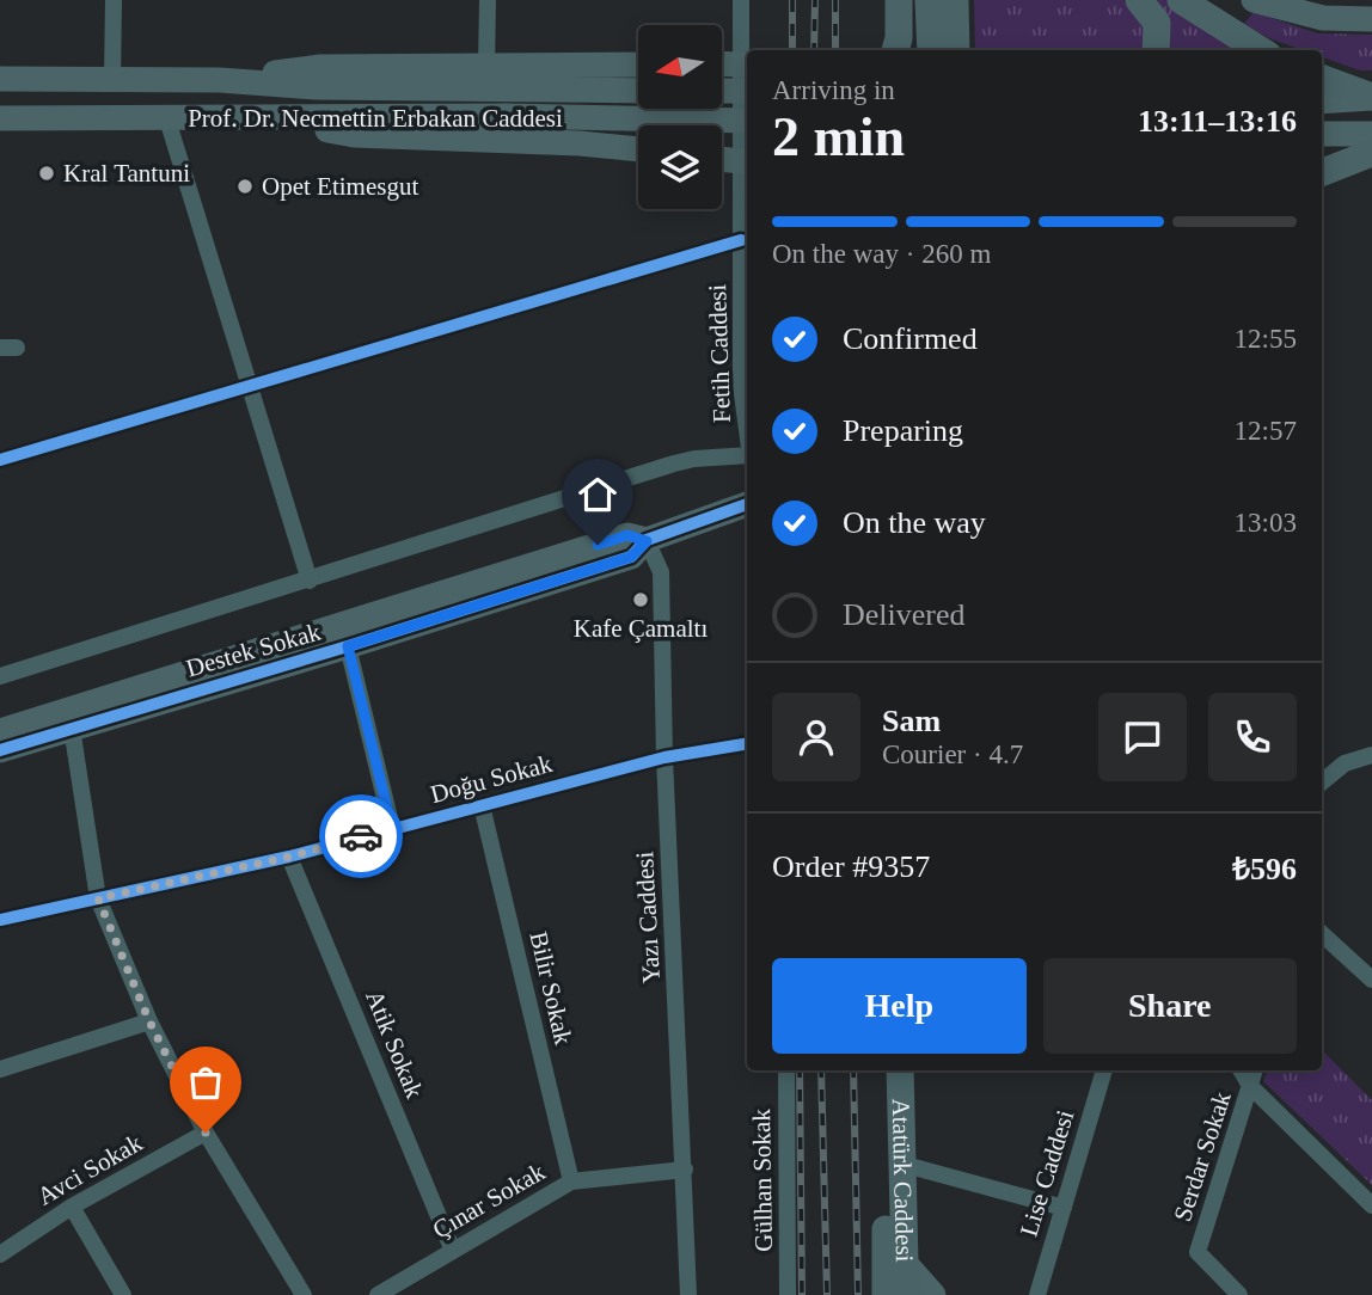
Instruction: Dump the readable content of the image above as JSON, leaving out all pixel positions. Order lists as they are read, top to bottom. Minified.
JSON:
{"streets":{"main road":["Prof. Dr. Necmettin Erbakan Caddesi","Destek Sokak","Atatürk Caddesi"],"street":["Fetih Caddesi","Doğu Sokak","Yazı Caddesi","Bilir Sokak","Atik Sokak","Serdar Sokak","Avci Sokak","Lise Caddesi","Gülhan Sokak","Çınar Sokak"]},"crossings":[["Destek Sokak","Yazı Caddesi"],["Doğu Sokak","Yazı Caddesi"],["Doğu Sokak","Bilir Sokak"],["Doğu Sokak","Atik Sokak"],["Yazı Caddesi","Çınar Sokak"],["Bilir Sokak","Çınar Sokak"],["Atik Sokak","Çınar Sokak"]],"places":["Kral Tantuni","Opet Etimesgut","Kafe Çamaltı"],"north":"left","page":{"heading":["2 min","Arriving in","13:11–13:16"],"panel":["Sam","Courier · 4.7","Order #9357","₺596"],"bar":"On the way · 260 m","list":[["Confirmed","12:55"],["Preparing","12:57"],["On the way","13:03"],"Delivered"],"buttons":["Help","Share"]}}
